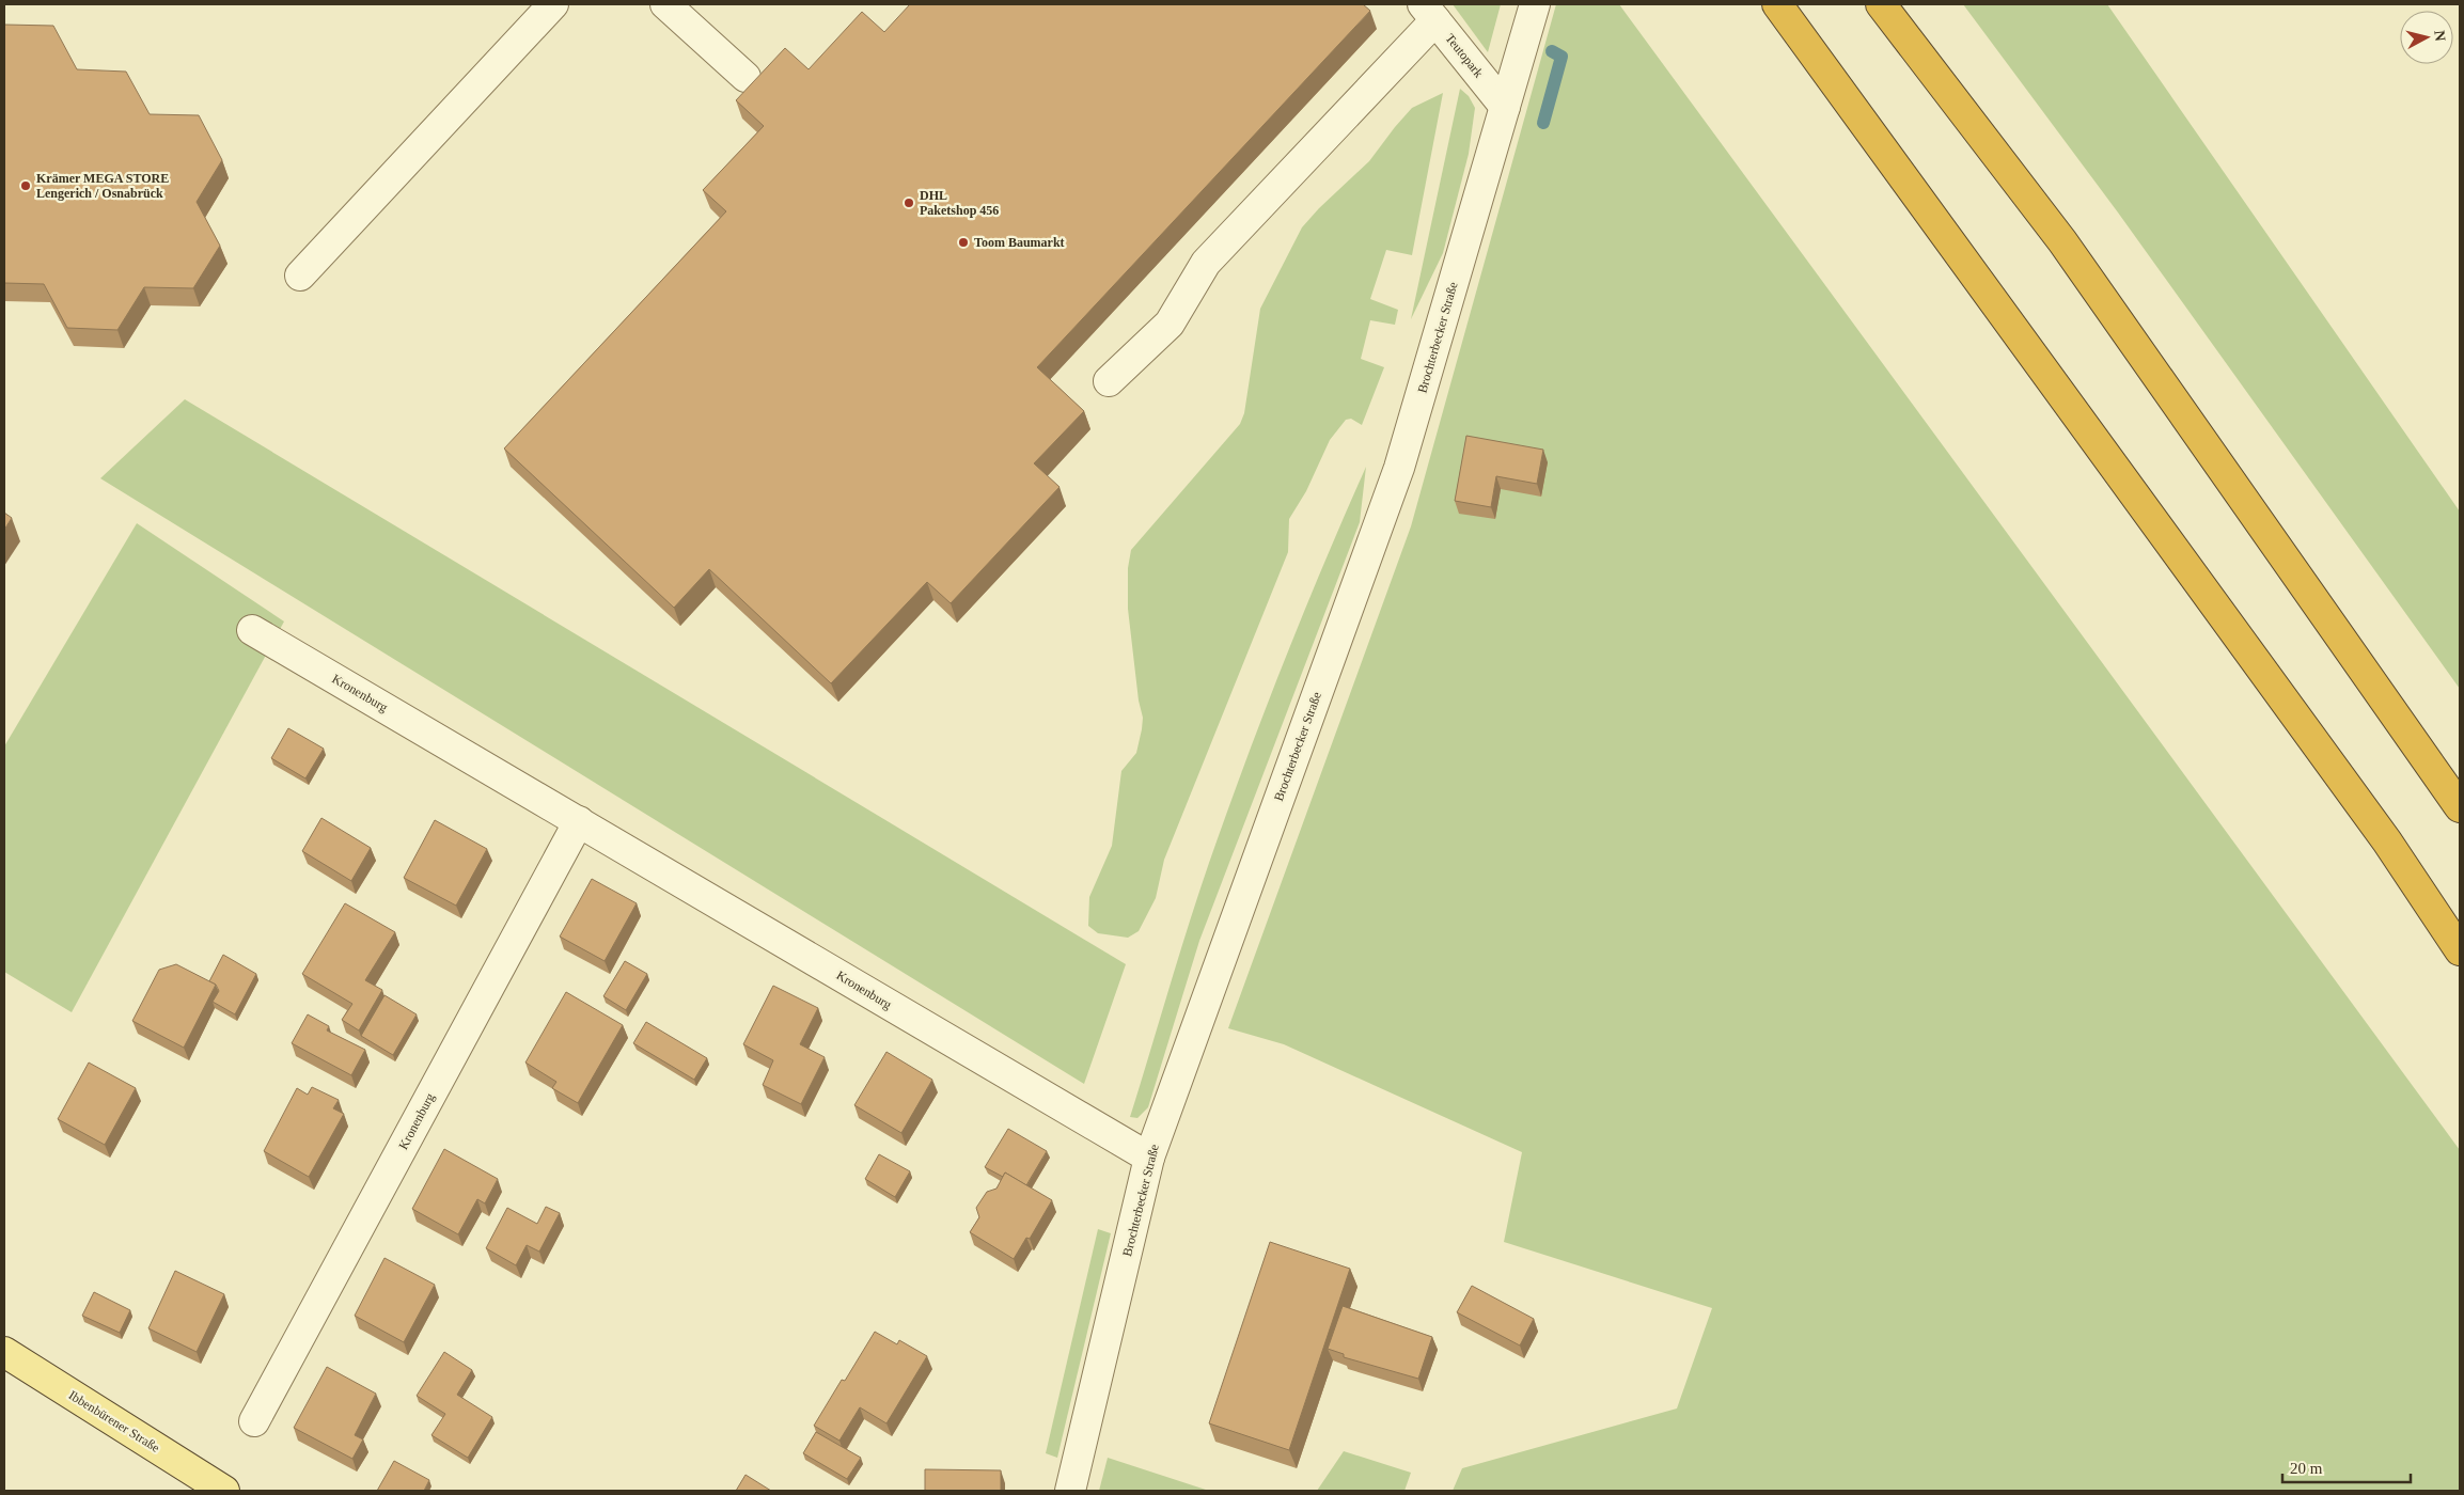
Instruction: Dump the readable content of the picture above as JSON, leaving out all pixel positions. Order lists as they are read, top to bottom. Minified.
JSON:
{"streets":{"main road":["Ibbenbürener Straße"],"street":["Teutopark","Brochterbecker Straße","Kronenburg"]},"crossings":[["Teutopark","Brochterbecker Straße"],["Brochterbecker Straße","Kronenburg"]],"places":["Krämer MEGA STORE Lengerich / Osnabrück","DHL Paketshop 456","Toom Baumarkt"],"scale_bar":"20 m","north":"right"}
